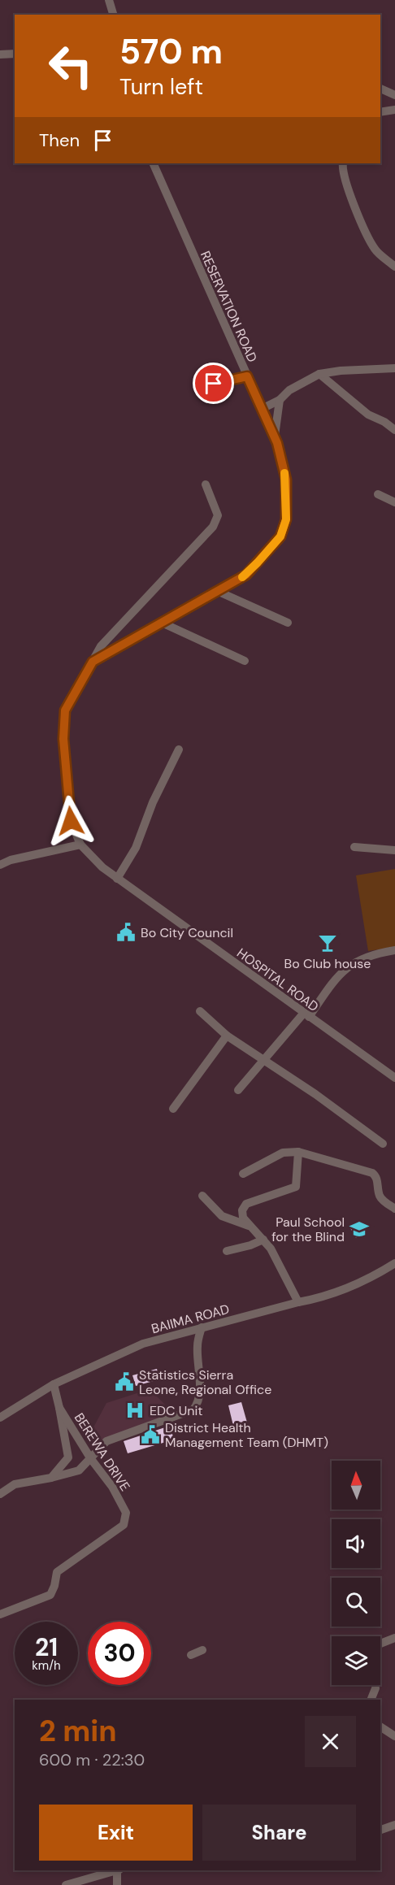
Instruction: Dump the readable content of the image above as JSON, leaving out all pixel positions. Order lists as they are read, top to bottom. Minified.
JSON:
{"streets":{"street":["RESERVATION ROAD","HOSPITAL ROAD","BAIIMA ROAD","BEREWA DRIVE"]},"places":{"public building":["Bo City Council","Statistics Sierra Leone, Regional Office","District Health Management Team (DHMT)"],"bar":["Bo Club house"],"school or university":["Paul School for the Blind"],"hospital":["EDC Unit"]},"north":"top","page":{"turn":["570 m","Turn left"],"then":"Then","speed":"21 km/h","limit":"30","heading":["2 min","600 m · 22:30"],"buttons":["Exit","Share"]}}
